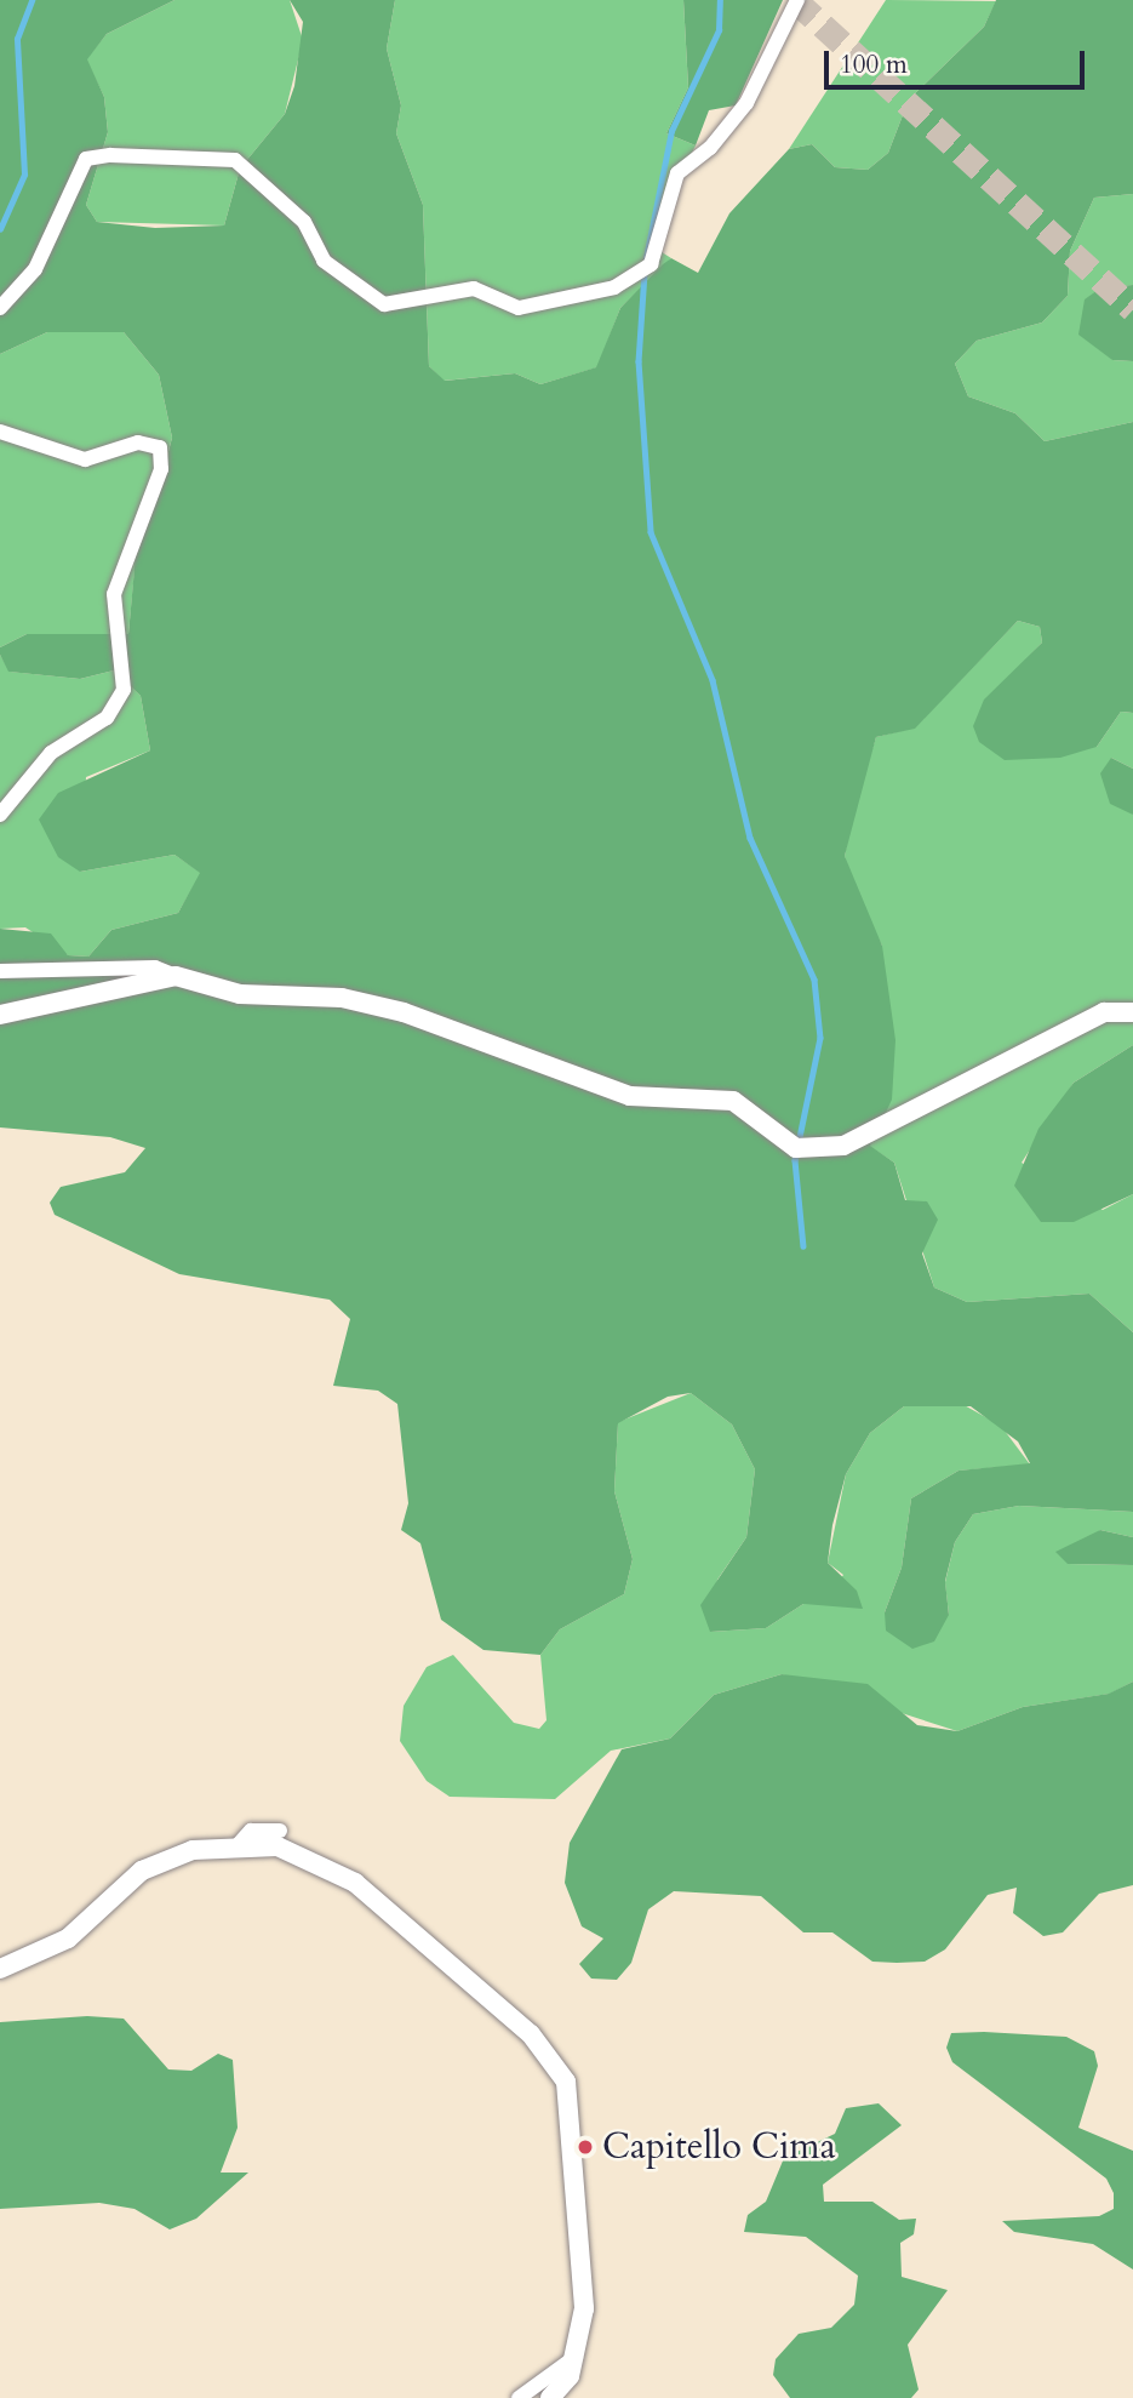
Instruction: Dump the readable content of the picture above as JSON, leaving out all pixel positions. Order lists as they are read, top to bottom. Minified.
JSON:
{"places":["Capitello Cima"],"scale_bar":"100 m"}
